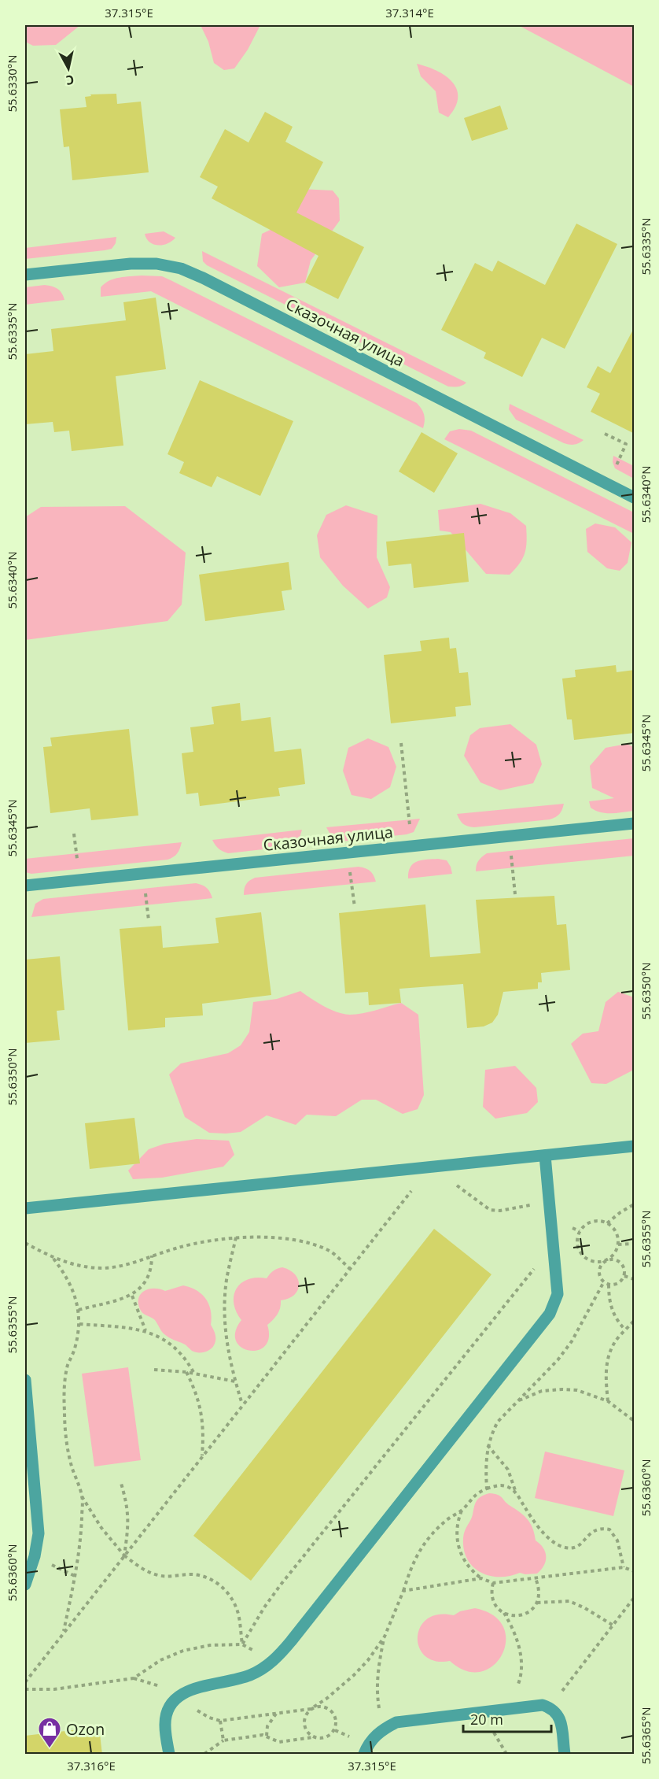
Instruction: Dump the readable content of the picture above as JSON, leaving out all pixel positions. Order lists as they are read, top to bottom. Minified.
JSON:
{"streets":{"street":["Сказочная улица"]},"places":{"shop":["Ozon"]},"scale_bar":"20 m","north":"bottom","coordinates":["37.315°E","37.314°E","55.6330°N","55.6335°N","55.6340°N","55.6345°N","55.6350°N","55.6355°N","55.6360°N","55.6365°N","37.316°E"]}
